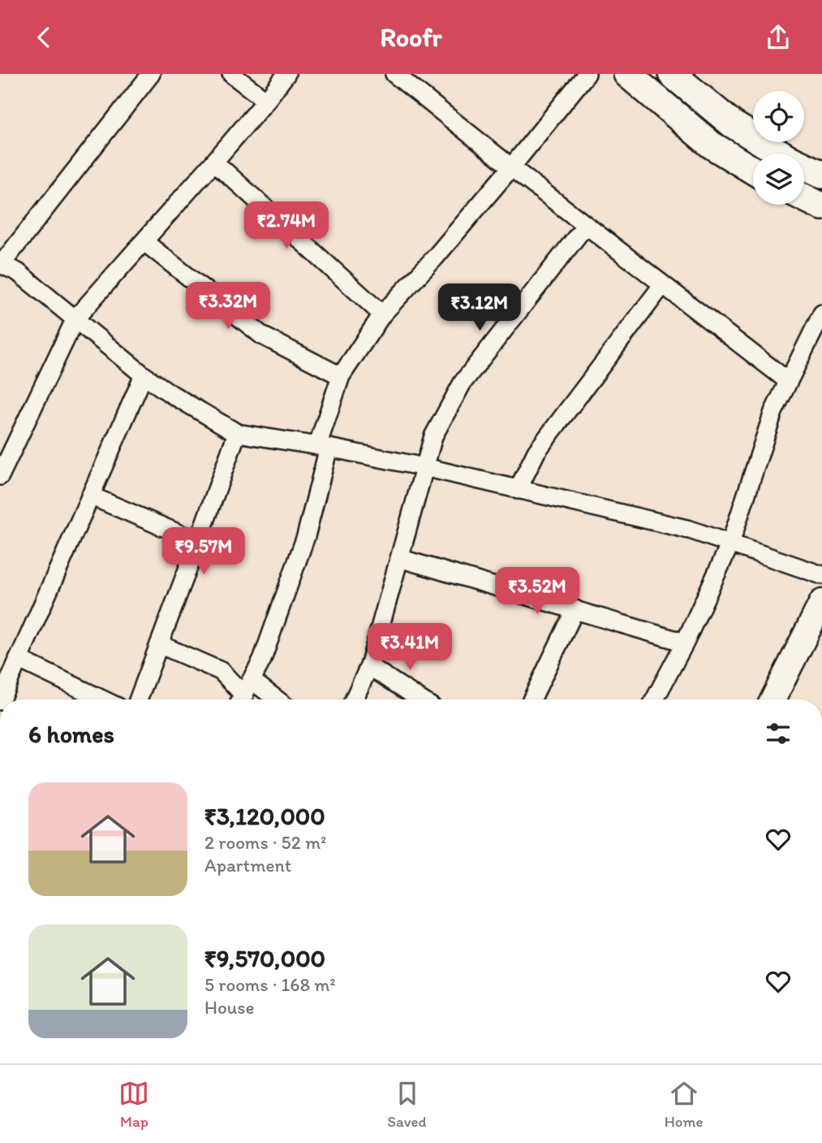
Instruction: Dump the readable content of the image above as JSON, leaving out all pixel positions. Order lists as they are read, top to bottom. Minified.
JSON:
{"page":{"header":"Roofr","price":["₹2.74M","₹3.32M","₹3.12M","₹9.57M","₹3.52M","₹3.41M"],"heading":"6 homes","list":[{"name":"₹3,120,000","note":"2 rooms · 52 m² · Apartment"},{"name":"₹9,570,000","note":"5 rooms · 168 m² · House"}],"tabs":["Map","Saved","Home"]}}
